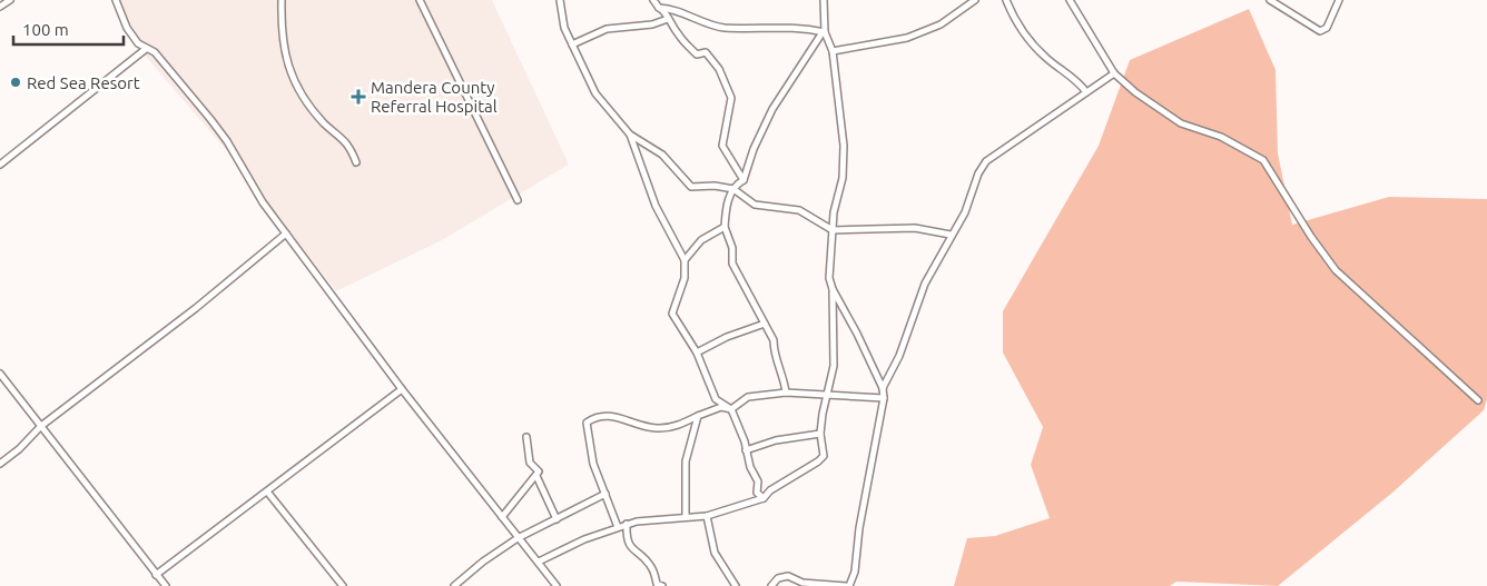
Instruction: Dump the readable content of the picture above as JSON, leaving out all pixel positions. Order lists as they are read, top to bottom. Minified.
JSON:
{"places":{"other":["Red Sea Resort"],"health":["Mandera County Referral Hospital"]},"scale_bar":"100 m"}
